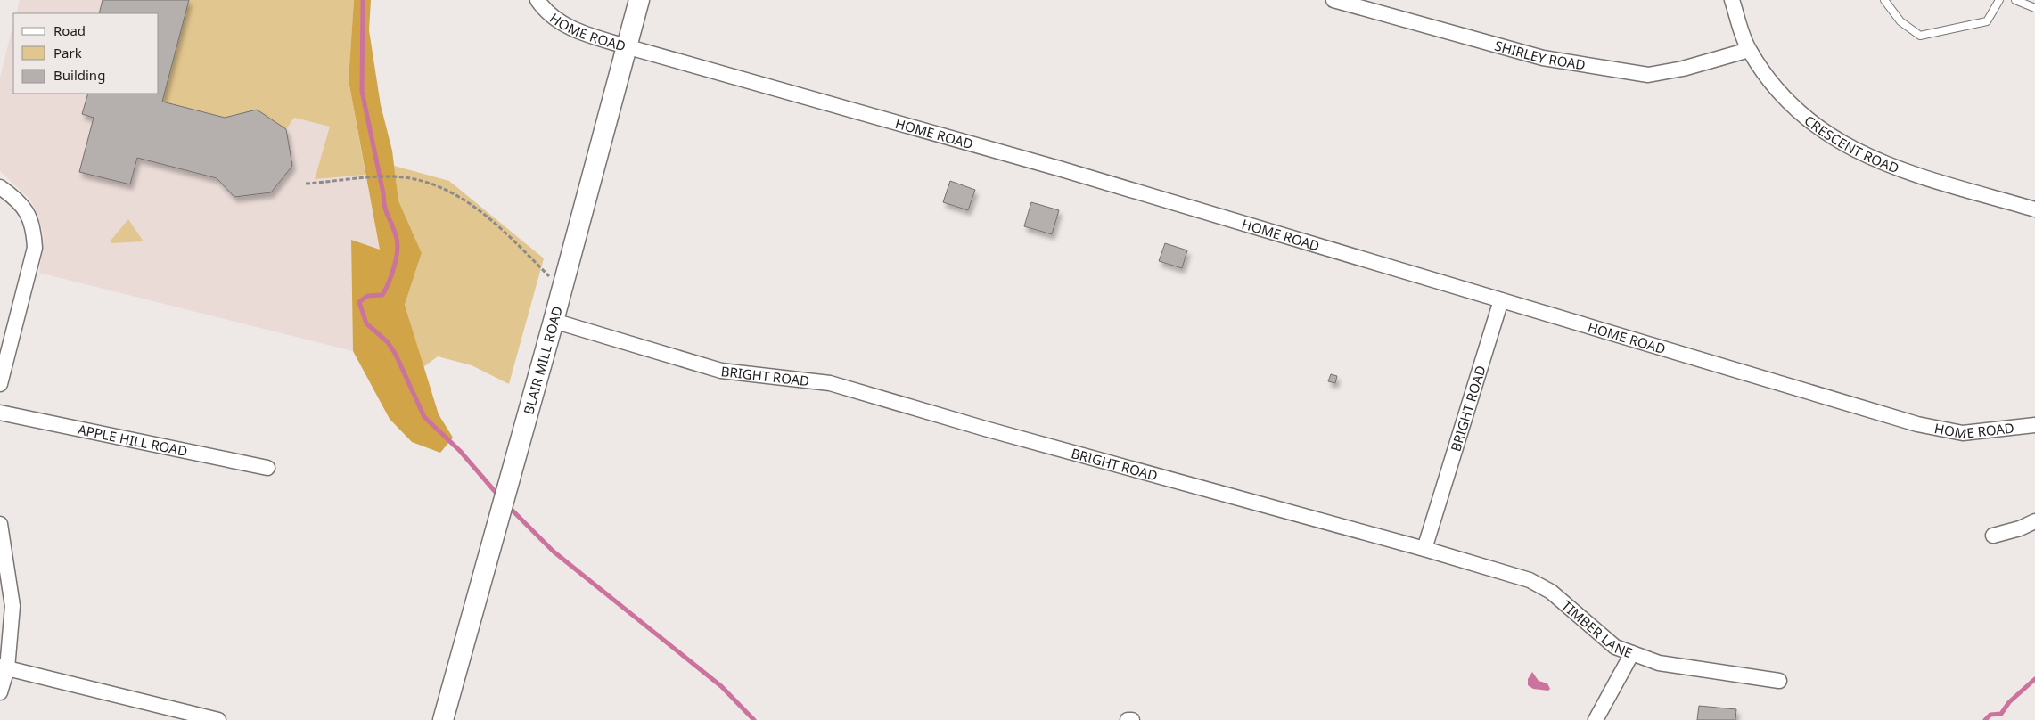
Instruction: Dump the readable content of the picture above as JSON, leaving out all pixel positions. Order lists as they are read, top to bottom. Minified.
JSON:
{"streets":{"main road":["BLAIR MILL ROAD"],"street":["HOME ROAD","SHIRLEY ROAD","CRESCENT ROAD","BRIGHT ROAD","APPLE HILL ROAD","TIMBER LANE"]},"crossings":[["HOME ROAD","BLAIR MILL ROAD"],["HOME ROAD","BRIGHT ROAD"],["SHIRLEY ROAD","CRESCENT ROAD"],["BLAIR MILL ROAD","BRIGHT ROAD"],["BRIGHT ROAD","TIMBER LANE"]],"legend":["Road","Park","Building"]}
